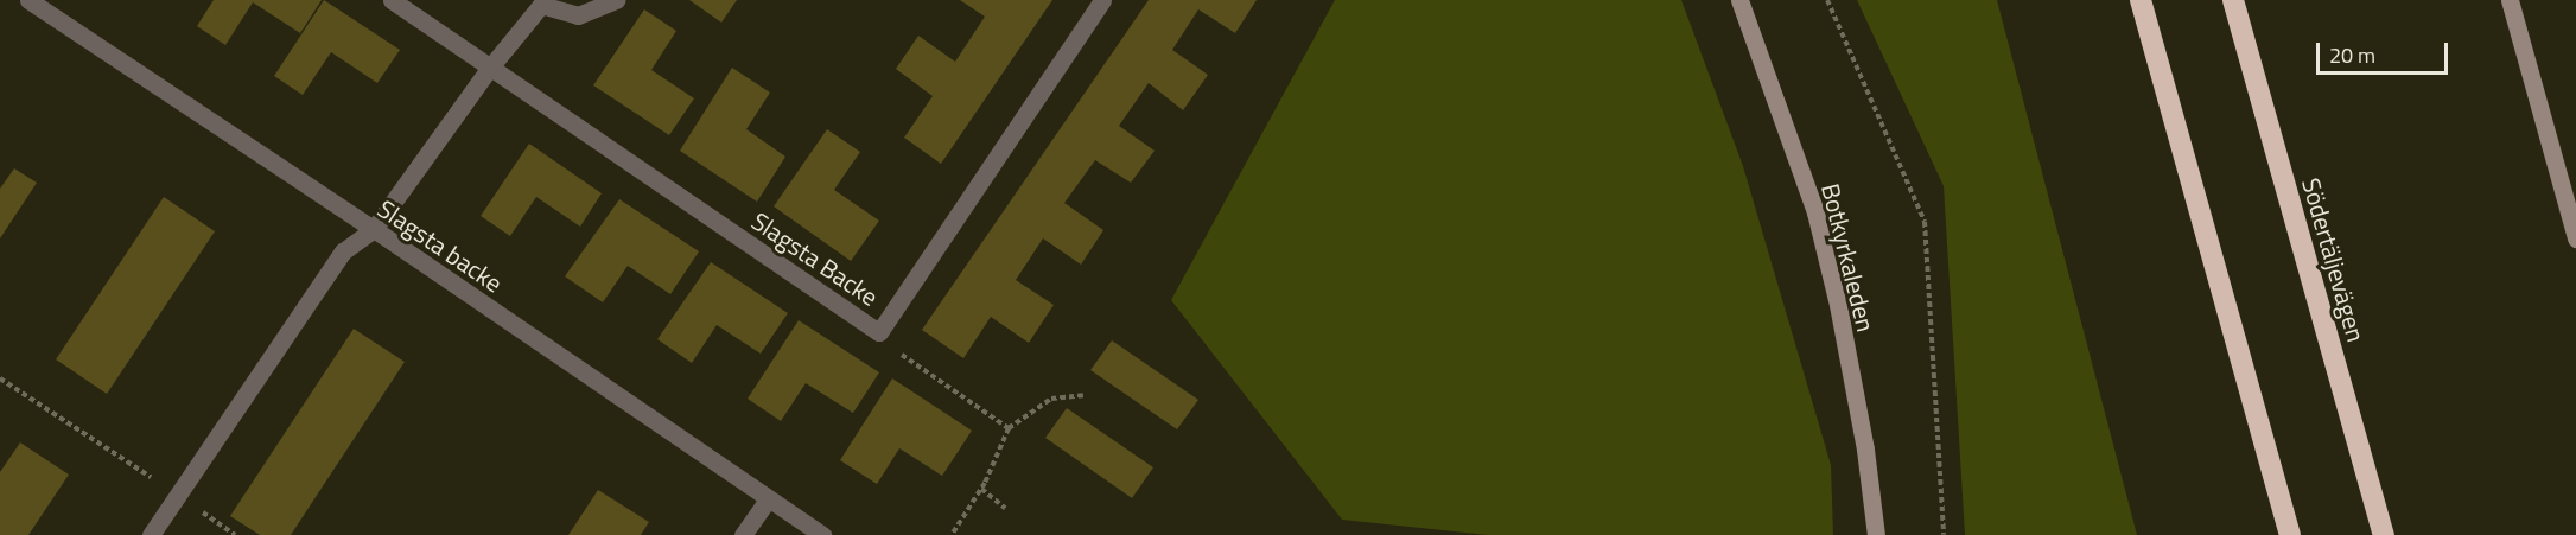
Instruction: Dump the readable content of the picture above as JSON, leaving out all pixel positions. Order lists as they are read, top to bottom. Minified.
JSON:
{"streets":{"highway":["Södertäljevägen"],"main road":["Botkyrkaleden"],"street":["Slagsta backe","Slagsta Backe"]},"scale_bar":"20 m"}
